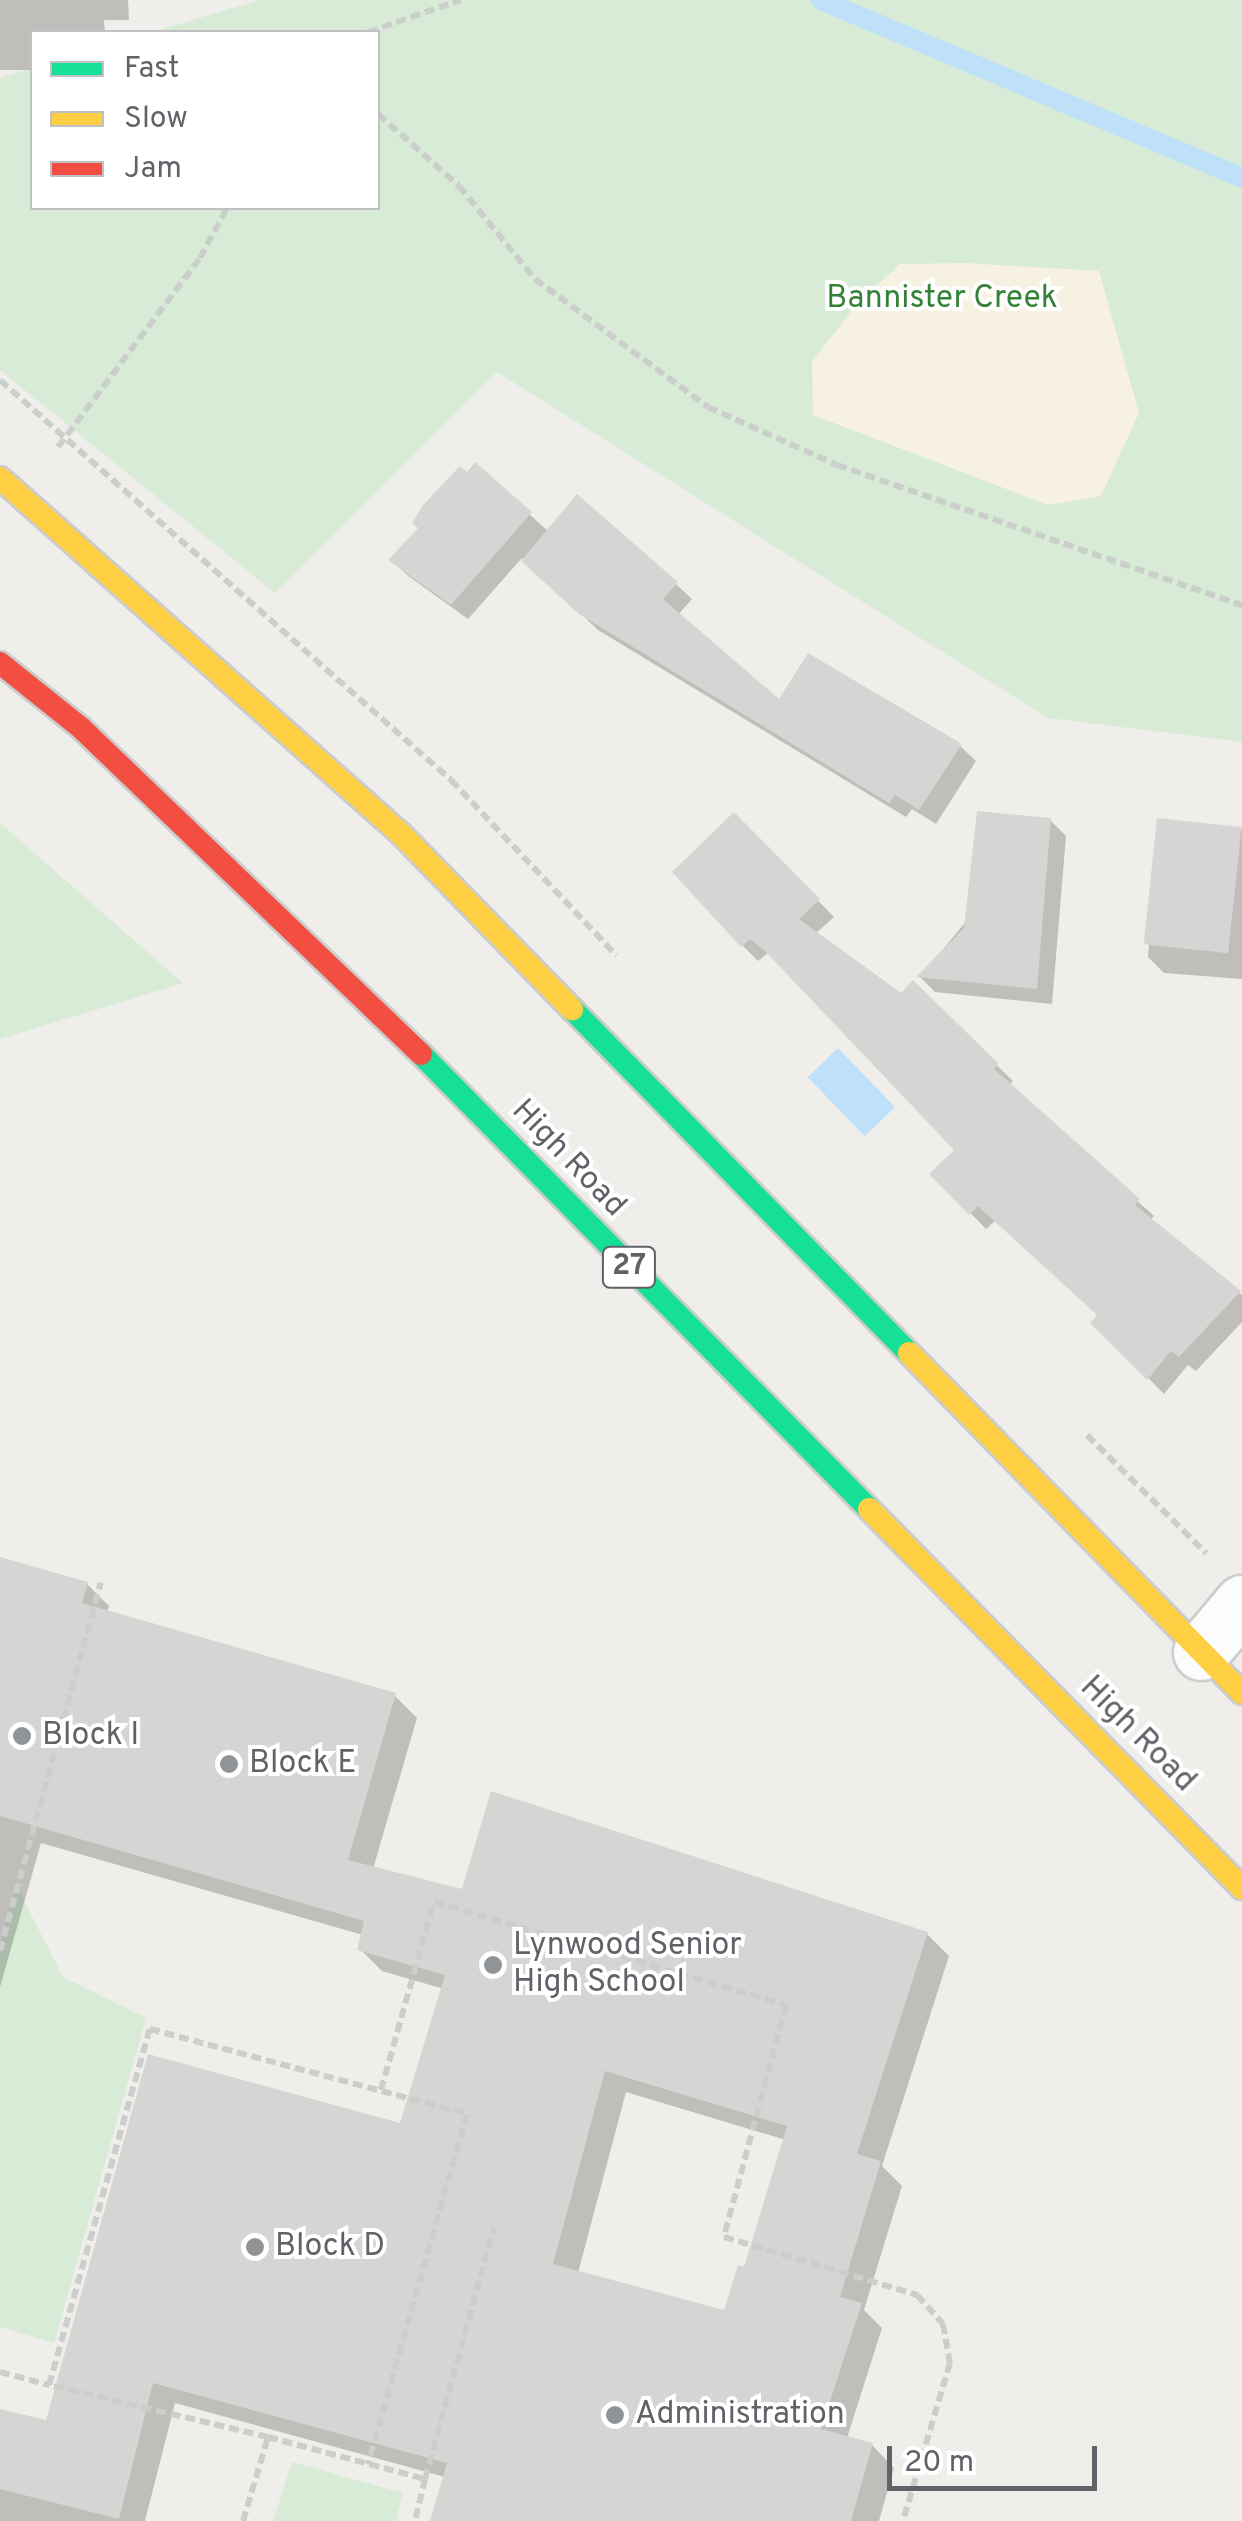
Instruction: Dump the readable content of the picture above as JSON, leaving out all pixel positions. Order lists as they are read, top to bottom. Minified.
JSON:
{"streets":{"main road":["High Road","27"]},"parks":["Bannister Creek"],"places":["Block I","Block E","Lynwood Senior High School","Block D","Administration"],"legend":["Fast","Slow","Jam"],"scale_bar":"20 m"}
